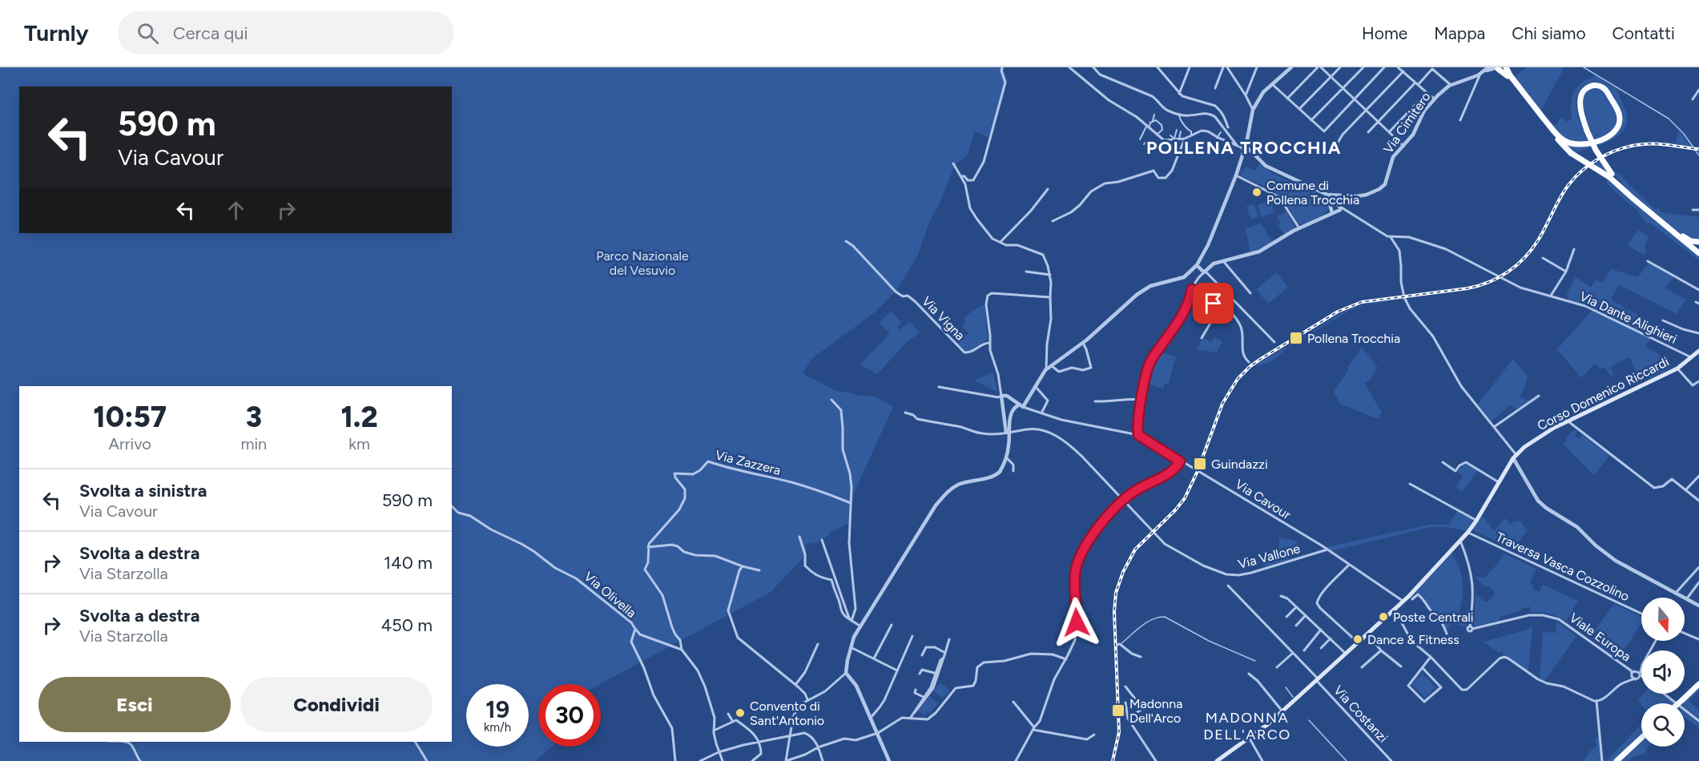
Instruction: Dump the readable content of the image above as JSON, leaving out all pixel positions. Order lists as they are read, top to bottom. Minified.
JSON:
{"streets":{"main road":["Corso Domenico Riccardi"],"street":["Via Cimitero","Via Dante Alighieri","Via Vigna","Via Zazzera","Via Cavour","Via Vallone","Traversa Vasca Cozzolino","Via Olivella","Viale Europa","Via Costanzi"]},"crossings":[["Via Dante Alighieri","Corso Domenico Riccardi"],["Via Cavour","Via Vallone"]],"districts":["POLLENA TROCCHIA","MADONNA DELL'ARCO"],"parks":["Parco Nazionale del Vesuvio"],"places":{"other":["Comune di Pollena Trocchia","Poste Centrali","Dance & Fitness","Convento di Sant'Antonio"],"transit":["Pollena Trocchia","Guindazzi","Madonna Dell'Arco"]},"north":"bottom","page":{"header":"Turnly","search":"Cerca qui","nav":["Home","Mappa","Chi siamo","Contatti"],"turn":["590 m","Via Cavour"],"eta":["10:57","Arrivo","3","min","1.2","km"],"list":[{"name":"Svolta a sinistra","note":"Via Cavour","value":"590 m"},{"name":"Svolta a destra","note":"Via Starzolla","value":"140 m"},{"name":"Svolta a destra","note":"Via Starzolla","value":"450 m"}],"buttons":["Esci","Condividi"],"speed":"19 km/h","limit":"30"}}
